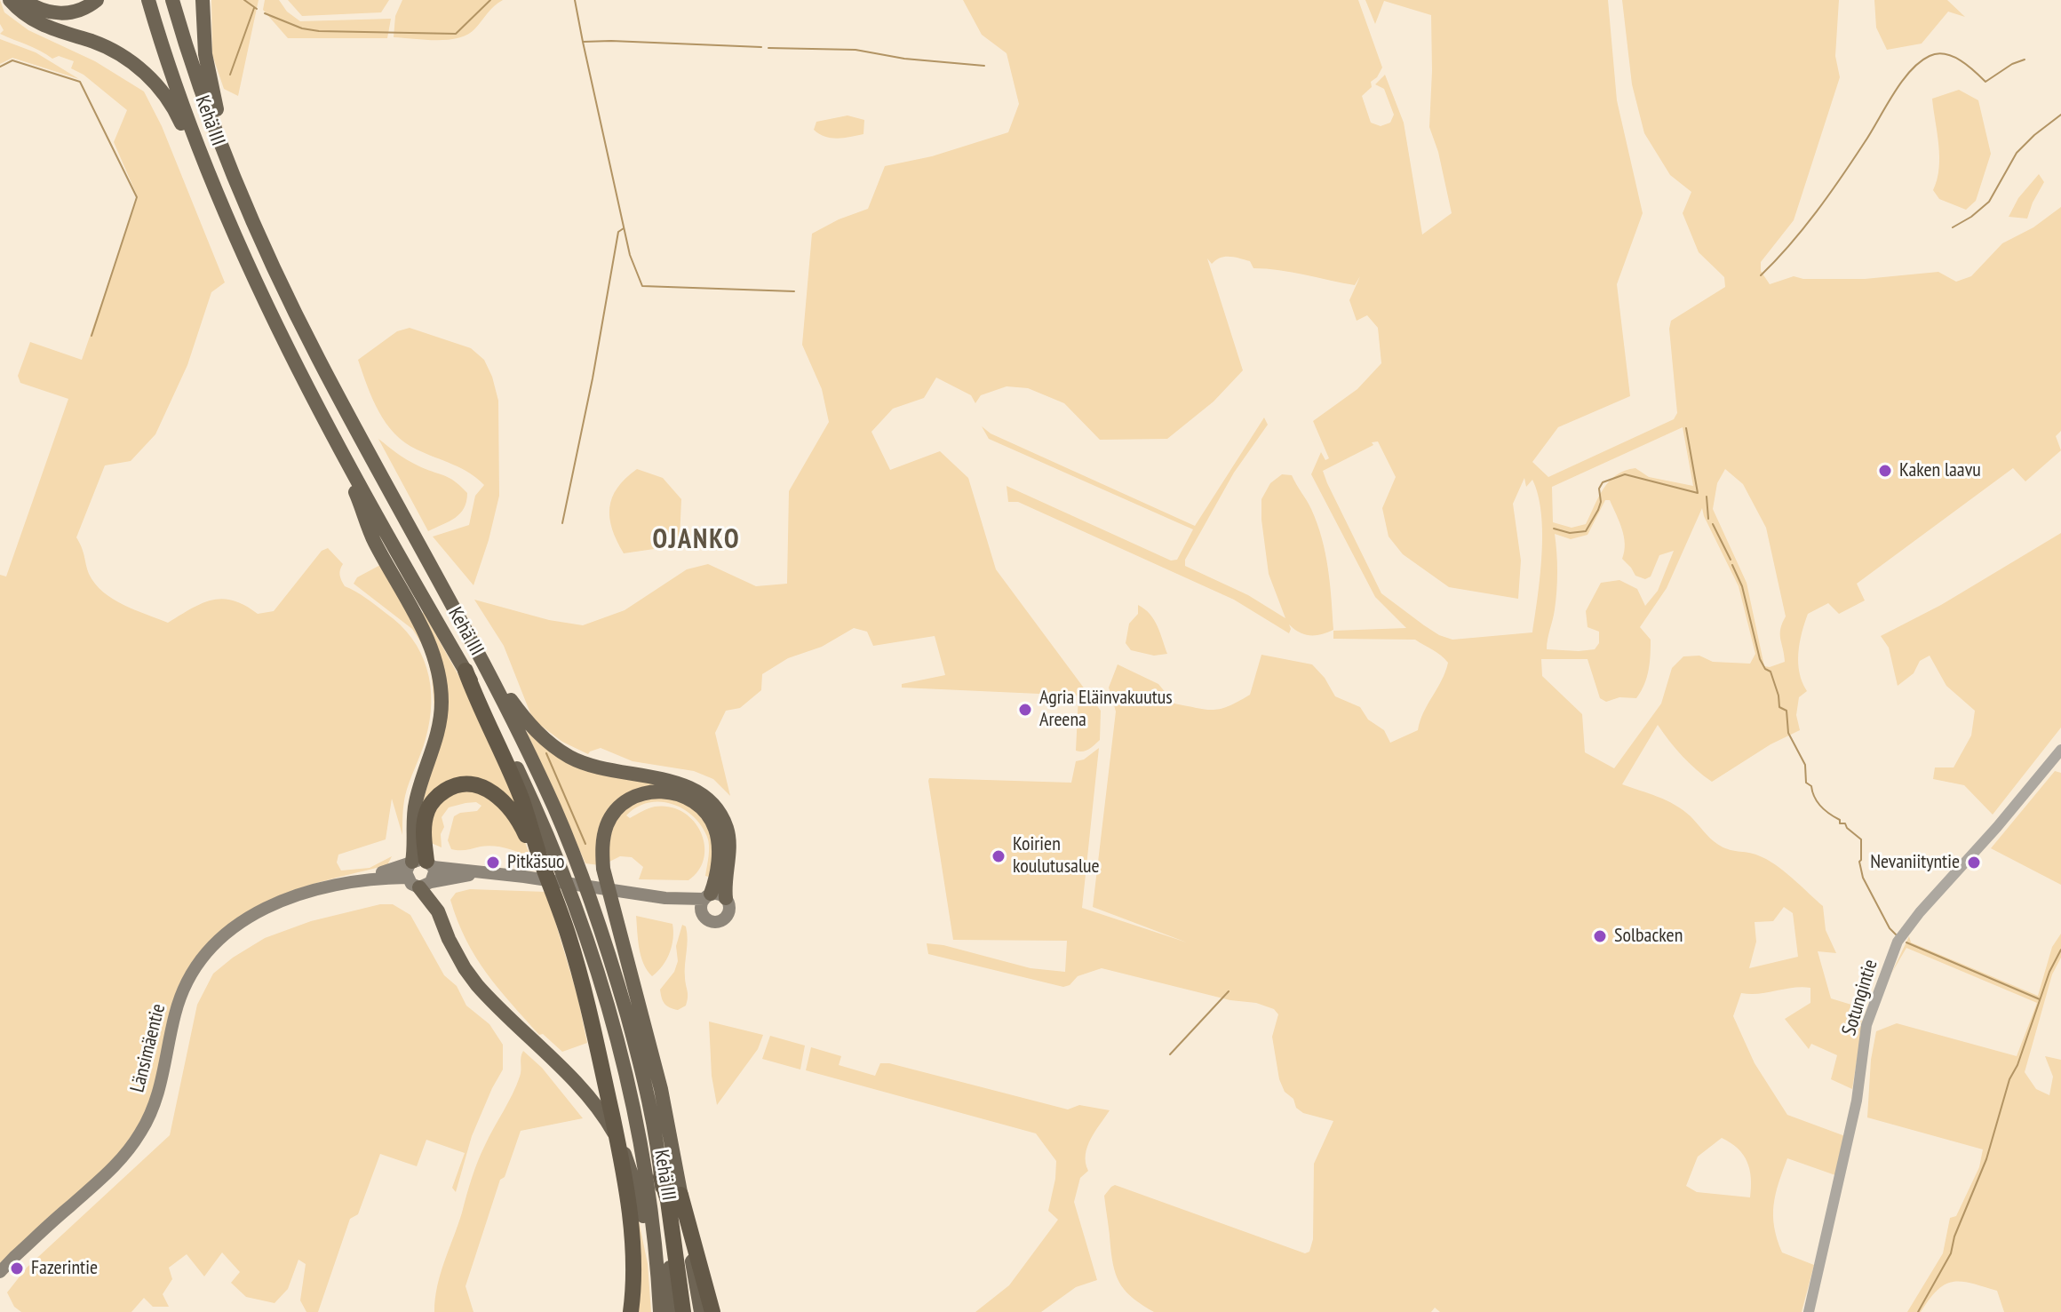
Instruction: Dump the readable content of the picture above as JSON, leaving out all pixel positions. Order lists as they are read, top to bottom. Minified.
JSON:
{"streets":{"highway":["Kehä III"],"main road":["Länsimäentie"],"street":["Sotungintie"]},"districts":["OJANKO"],"places":["Kaken laavu","Agria Eläinvakuutus Areena","Koirien koulutusalue","Pitkäsuo","Nevaniityntie","Solbacken","Fazerintie"]}
